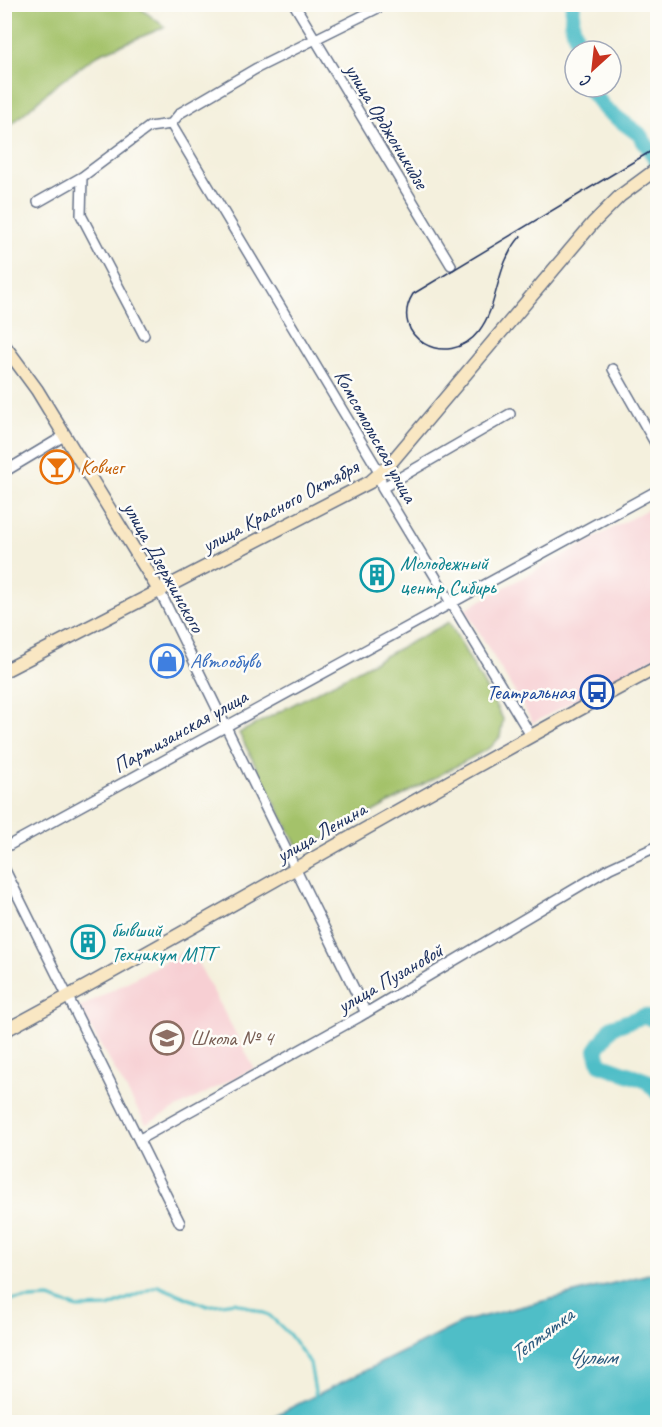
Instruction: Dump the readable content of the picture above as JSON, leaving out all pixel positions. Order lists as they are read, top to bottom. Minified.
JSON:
{"streets":{"main road":["улица Красного Октября","улица Дзержинского","улица Ленина"],"street":["улица Орджоникидзе","Комсомольская улица","Партизанская улица","улица Пузановой"]},"crossings":[["Комсомольская улица","улица Красного Октября"],["Комсомольская улица","Партизанская улица"],["Комсомольская улица","улица Ленина"],["улица Красного Октября","улица Дзержинского"],["улица Дзержинского","Партизанская улица"],["улица Дзержинского","улица Ленина"],["улица Дзержинского","улица Пузановой"]],"water":["Тептятка","Чулым"],"places":{"bar":["Ковчег"],"building":["Молодежный центр Сибирь","бывший Техникум МТТ"],"shop":["Автообувь"],"bus stop":["Театральная"],"school or university":["Школа № 4"]},"north":"bottom left"}
